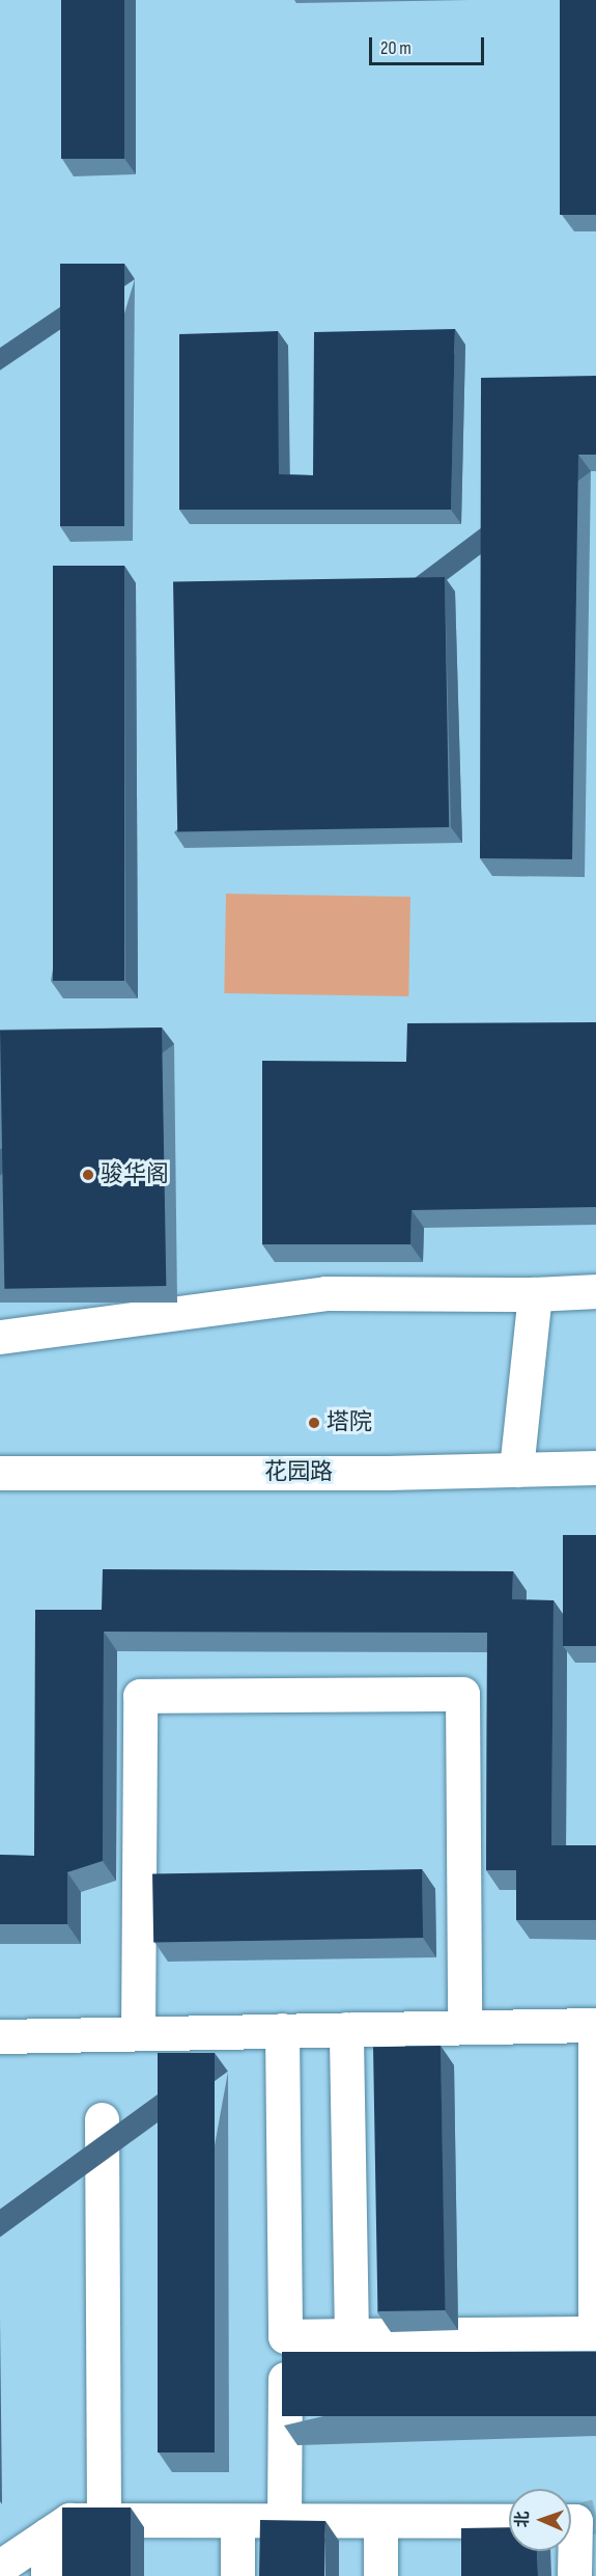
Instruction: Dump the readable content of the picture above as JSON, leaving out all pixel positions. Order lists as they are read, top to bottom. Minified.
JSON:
{"streets":{"street":["花园路"]},"places":["骏华阁","塔院"],"scale_bar":"20 m","north":"left"}
